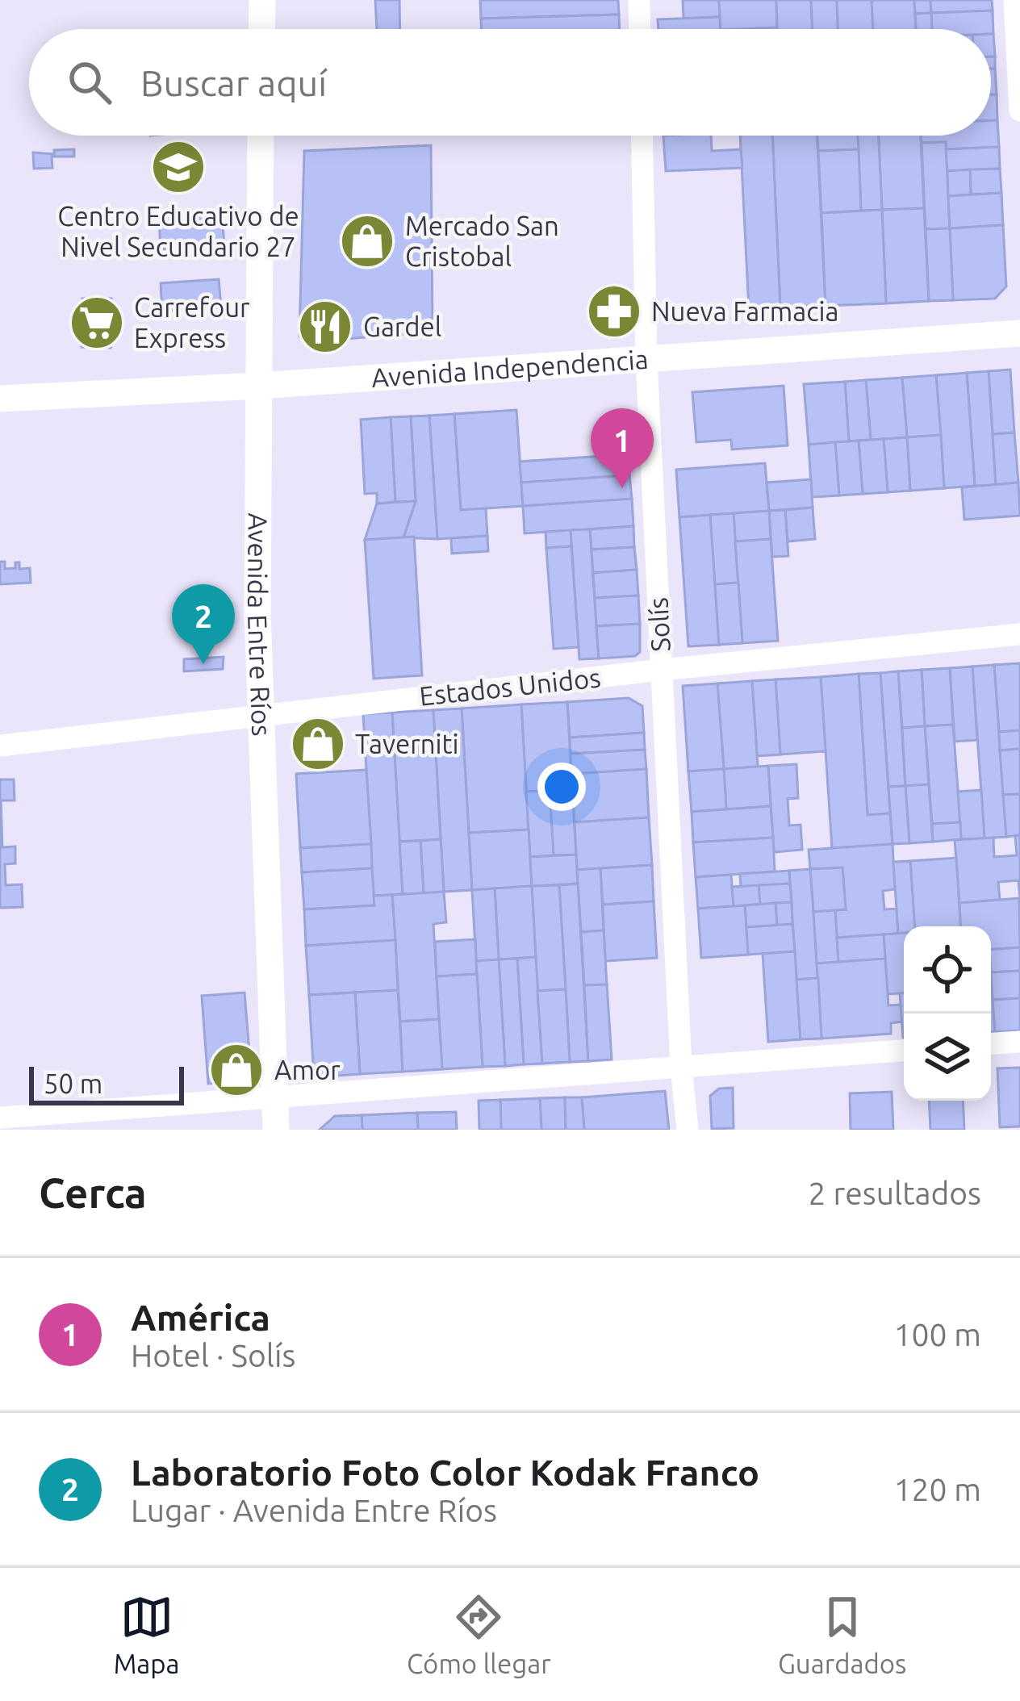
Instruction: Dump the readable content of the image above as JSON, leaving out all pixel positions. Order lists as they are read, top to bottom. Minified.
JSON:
{"streets":{"main road":["Avenida Independencia","Avenida Entre Ríos"],"street":["Solís","Estados Unidos"]},"crossings":[["Avenida Independencia","Avenida Entre Ríos"],["Avenida Independencia","Solís"],["Avenida Entre Ríos","Estados Unidos"],["Solís","Estados Unidos"]],"places":{"school or university":["Centro Educativo de Nivel Secundario 27"],"shop":["Mercado San Cristobal","Taverniti","Amor"],"pharmacy":["Nueva Farmacia"],"supermarket":["Carrefour Express"],"restaurant":["Gardel"]},"scale_bar":"50 m","page":{"search":"Buscar aquí","pins":["1","2"],"scale":"50 m","heading":["Cerca","2 resultados"],"list":[{"mark":"1","name":"América","note":"Hotel · Solís","value":"100 m"},{"mark":"2","name":"Laboratorio Foto Color Kodak Franco","note":"Lugar · Avenida Entre Ríos","value":"120 m"}],"nav":["Mapa","Cómo llegar","Guardados"]}}
